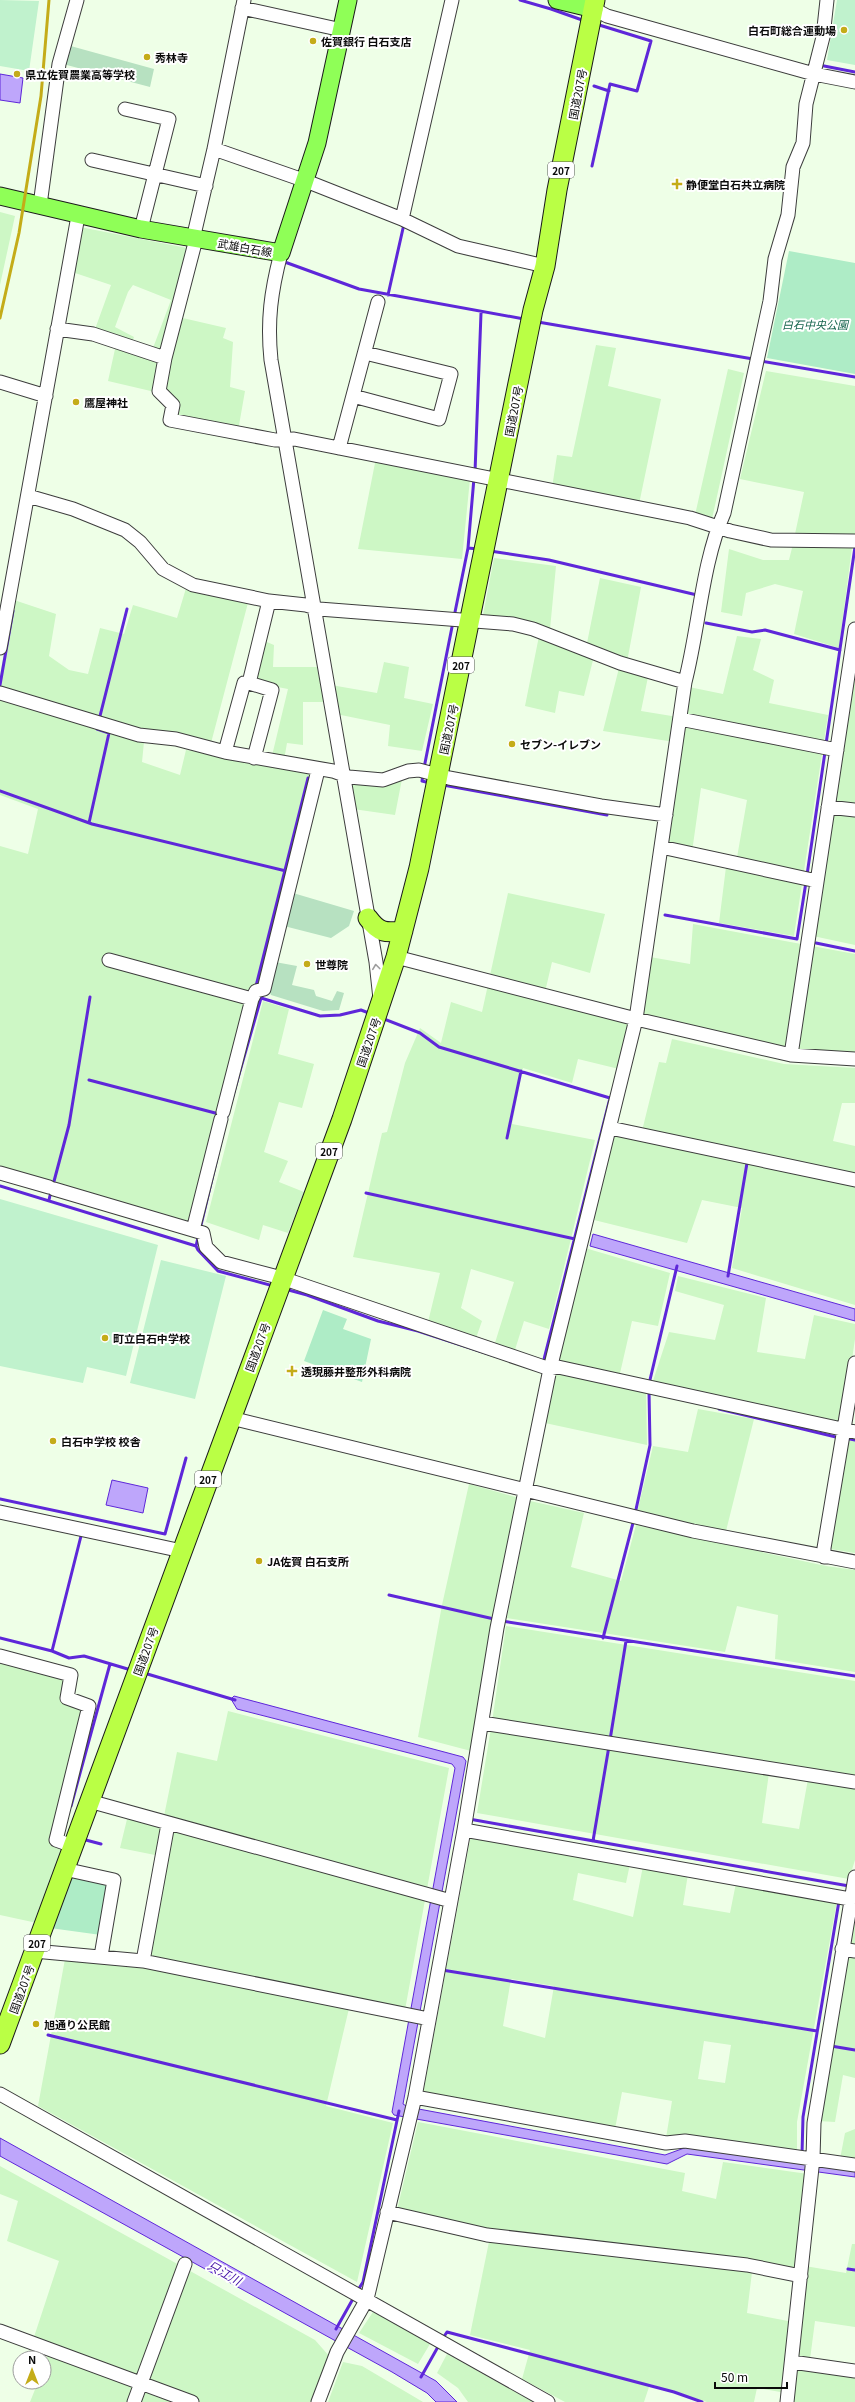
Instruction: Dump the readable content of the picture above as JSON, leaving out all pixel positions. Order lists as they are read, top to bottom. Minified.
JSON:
{"streets":{"highway":["国道207号","207"],"main road":["武雄白石線"]},"water":["只江川"],"parks":["白石中央公園"],"places":{"other":["白石町総合運動場","佐賀銀行 白石支店","秀林寺","県立佐賀農業高等学校","鷹屋神社","セブン-イレブン","世尊院","町立白石中学校","白石中学校 校舎","JA佐賀 白石支所","旭通り公民館"],"health":["静便堂白石共立病院","透現藤井整形外科病院"]},"scale_bar":"50 m","north":"top"}
